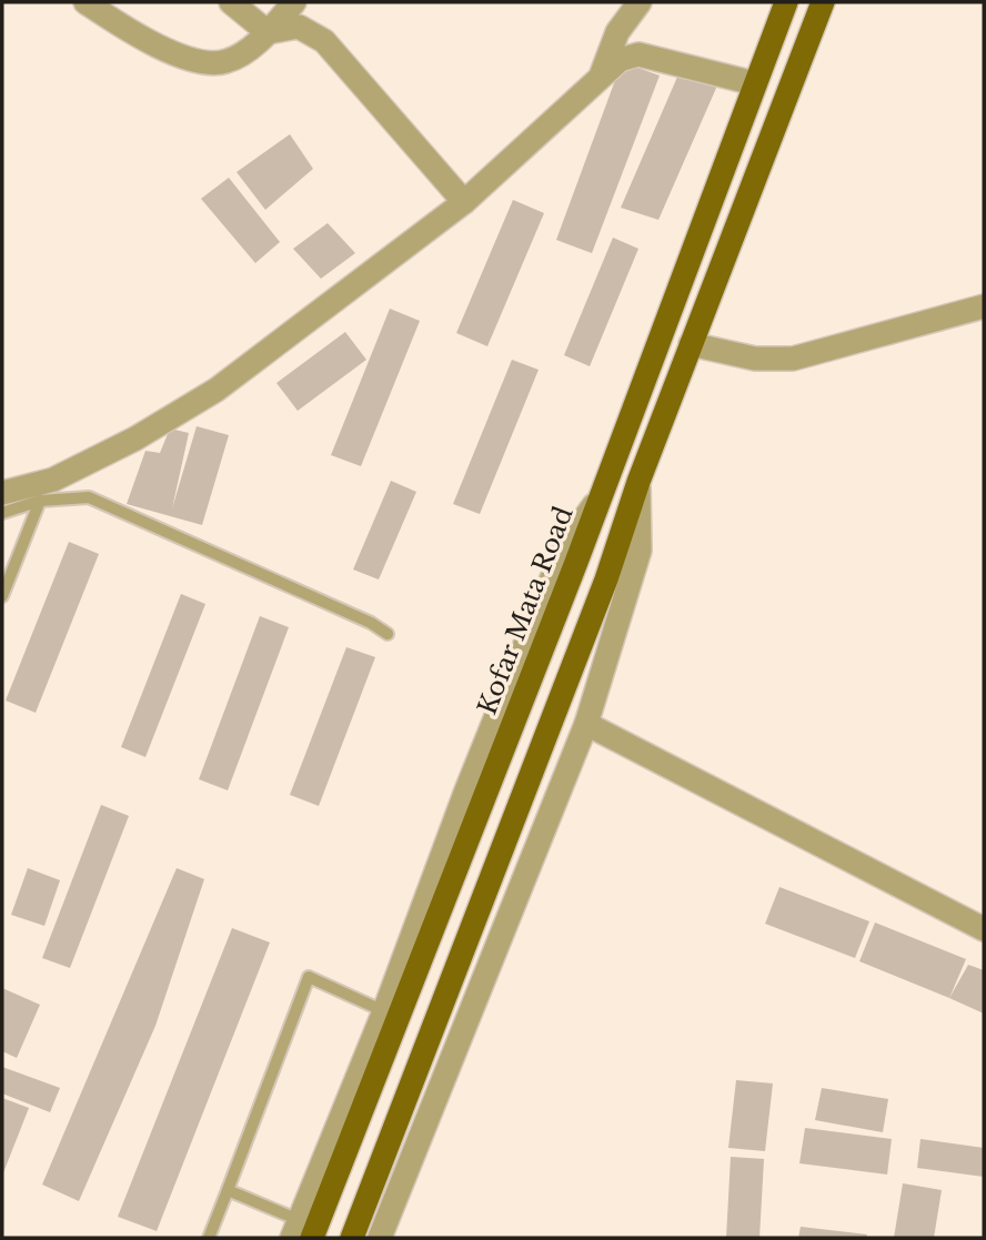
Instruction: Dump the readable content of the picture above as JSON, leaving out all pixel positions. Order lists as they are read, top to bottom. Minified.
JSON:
{"streets":{"main road":["Kofar Mata Road"]}}
